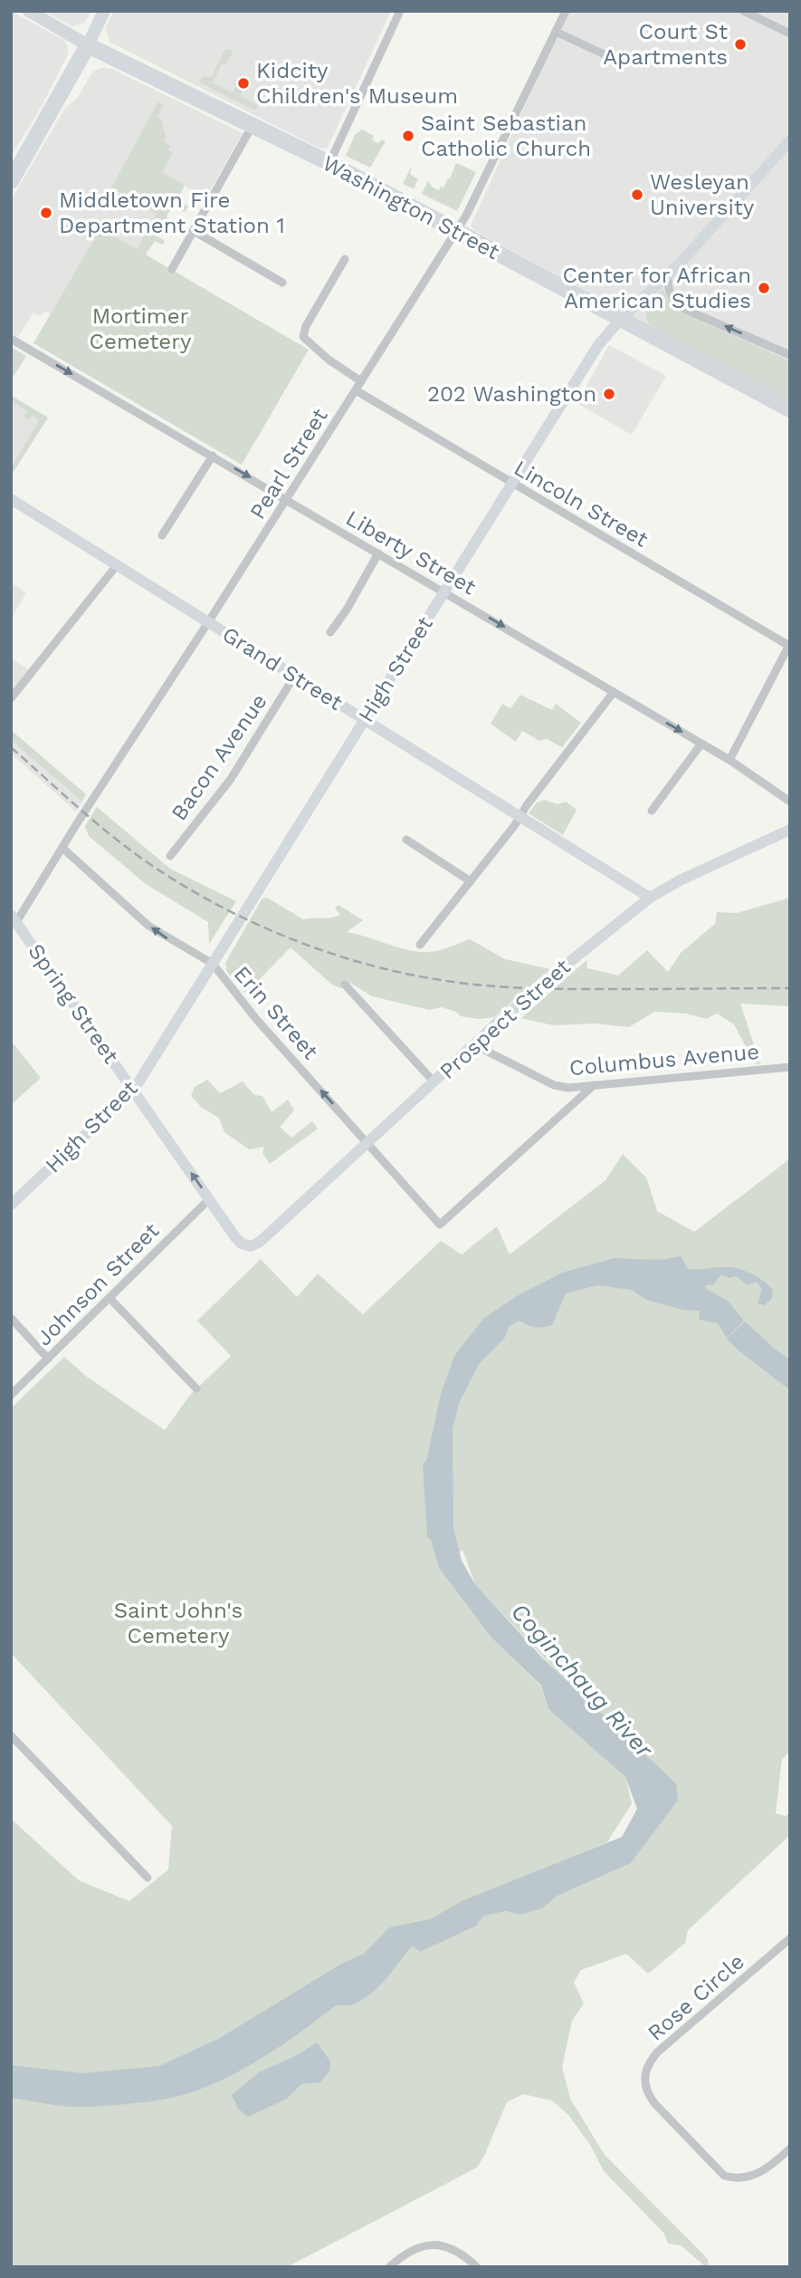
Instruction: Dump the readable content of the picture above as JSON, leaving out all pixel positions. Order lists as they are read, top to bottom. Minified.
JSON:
{"streets":{"highway":["Washington Street"],"street":["Pearl Street","Lincoln Street","Liberty Street","Grand Street","High Street","Bacon Avenue","Spring Street","Erin Street","Prospect Street","Columbus Avenue","Johnson Street","Rose Circle"]},"crossings":[["Washington Street","Pearl Street"],["Washington Street","High Street"],["Pearl Street","Lincoln Street"],["Pearl Street","Liberty Street"],["Pearl Street","Grand Street"],["Pearl Street","Spring Street"],["Pearl Street","Erin Street"],["Lincoln Street","High Street"],["Liberty Street","High Street"],["Grand Street","High Street"],["Grand Street","Bacon Avenue"],["Grand Street","Prospect Street"],["High Street","Spring Street"],["High Street","Erin Street"],["Spring Street","Prospect Street"],["Spring Street","Johnson Street"],["Erin Street","Prospect Street"],["Erin Street","Columbus Avenue"],["Prospect Street","Columbus Avenue"]],"one_way":["Liberty Street","Erin Street"],"water":["Coginchaug River"],"parks":["Mortimer Cemetery","Saint John's Cemetery"],"places":["Court St Apartments","Kidcity Children's Museum","Saint Sebastian Catholic Church","Wesleyan University","Middletown Fire Department Station 1","Center for African American Studies","202 Washington"]}
